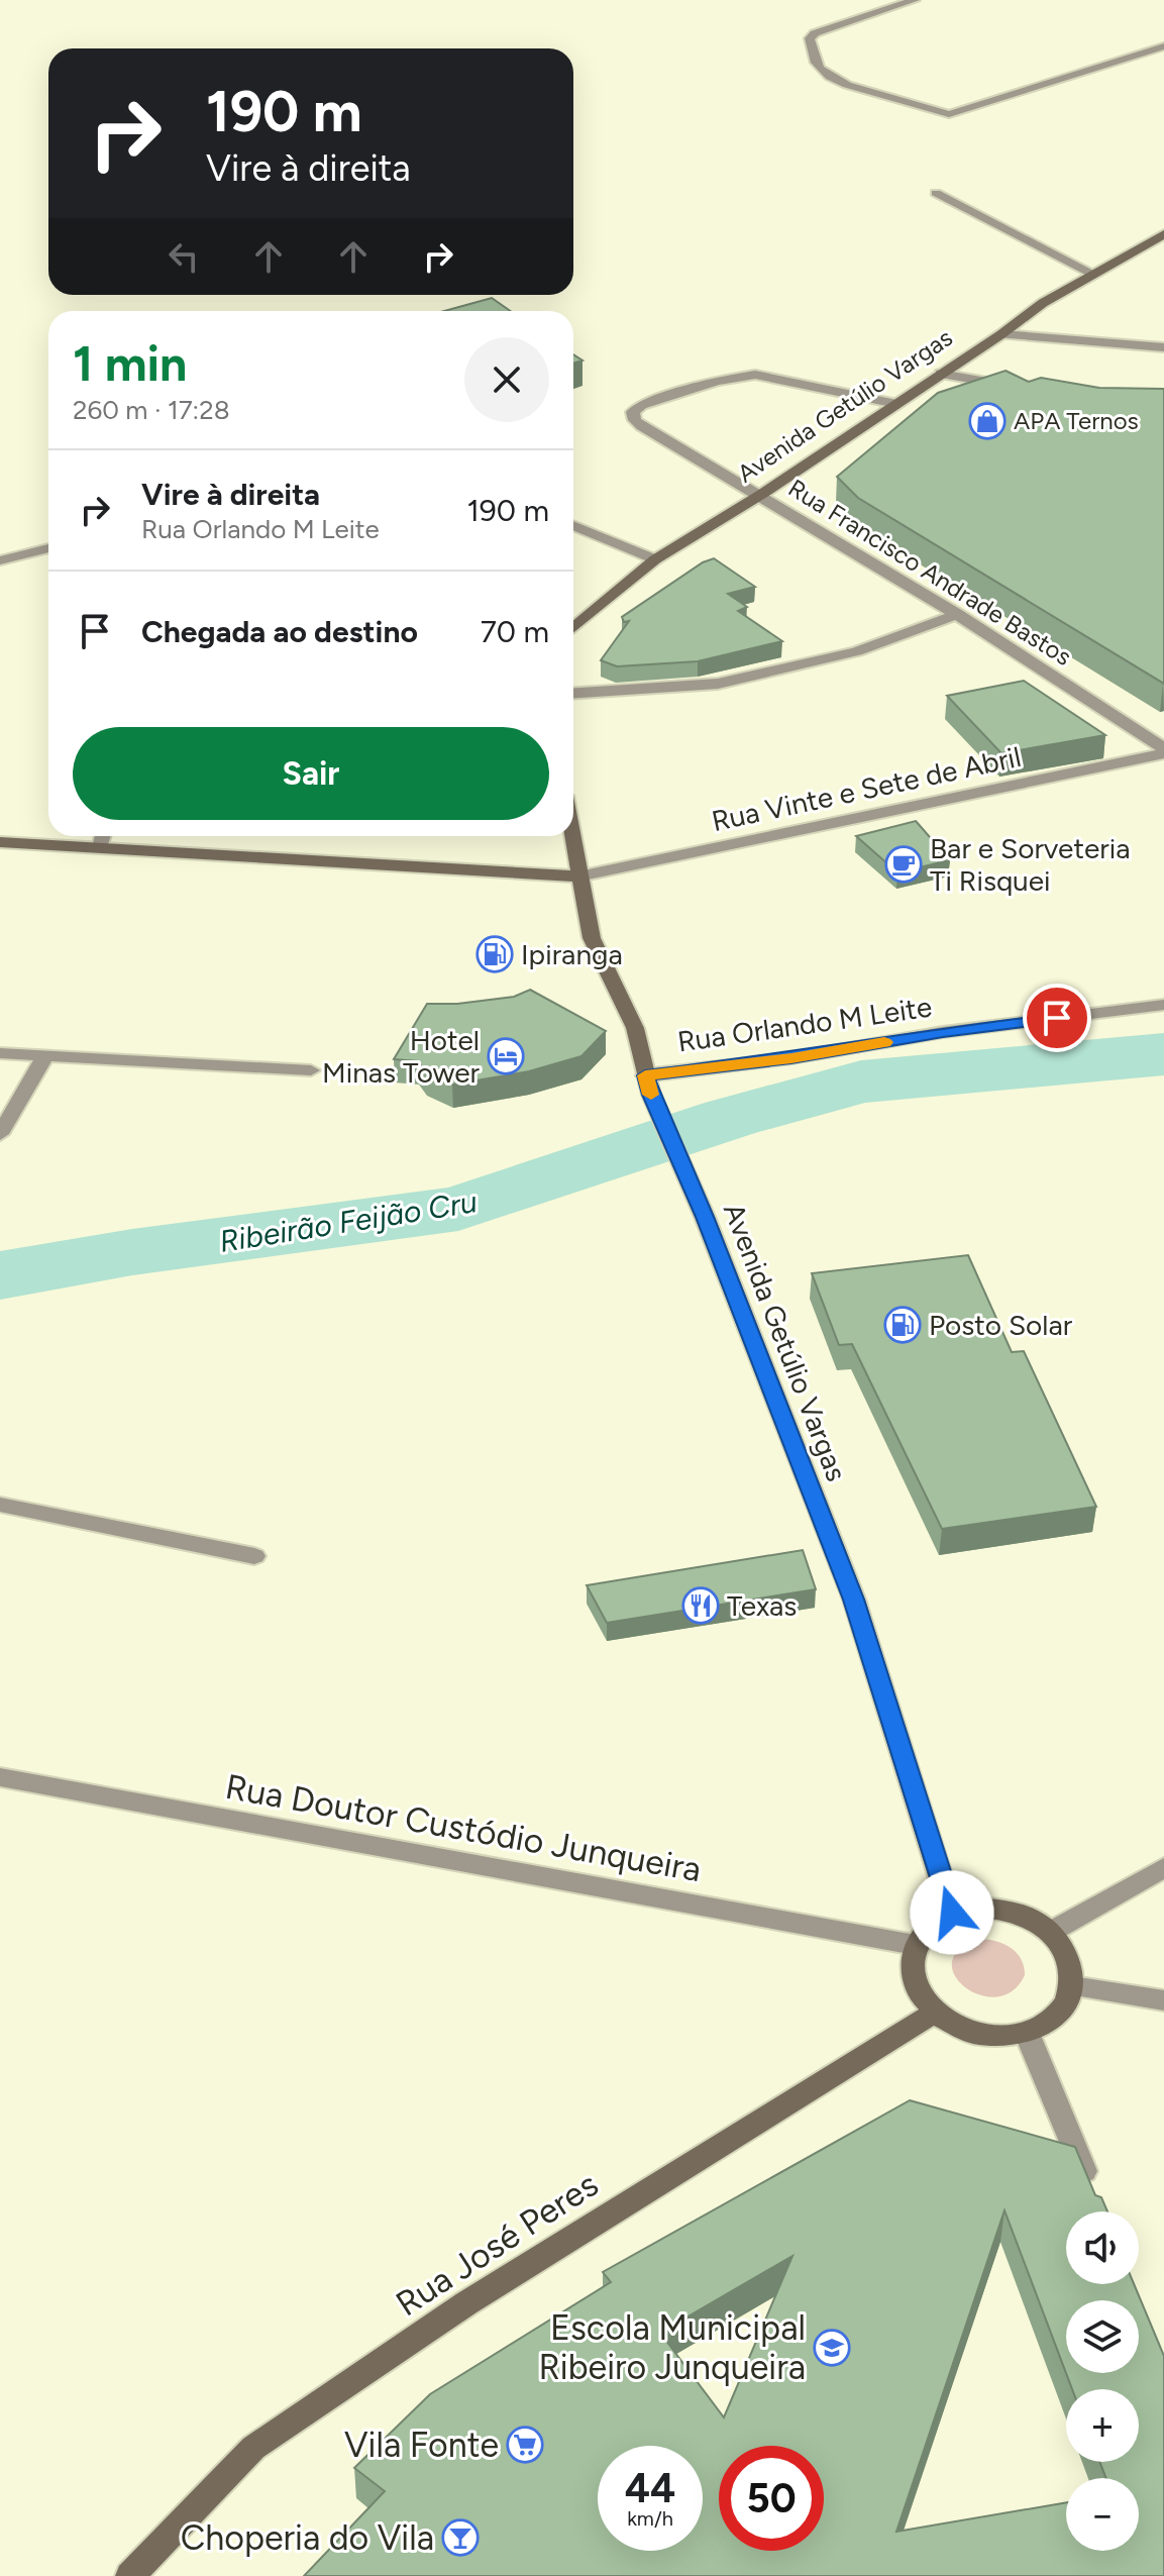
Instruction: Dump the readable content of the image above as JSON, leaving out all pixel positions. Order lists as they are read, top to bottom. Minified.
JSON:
{"streets":{"main road":["Avenida Getúlio Vargas","Rua José Peres"],"street":["Rua Francisco Andrade Bastos","Rua Vinte e Sete de Abril","Rua Orlando M Leite","Rua Doutor Custódio Junqueira"]},"crossings":[["Avenida Getúlio Vargas","Rua Francisco Andrade Bastos"],["Avenida Getúlio Vargas","Rua Vinte e Sete de Abril"],["Avenida Getúlio Vargas","Rua Orlando M Leite"],["Avenida Getúlio Vargas","Rua Doutor Custódio Junqueira"],["Avenida Getúlio Vargas","Rua José Peres"],["Rua Francisco Andrade Bastos","Rua Vinte e Sete de Abril"],["Rua Doutor Custódio Junqueira","Rua José Peres"]],"water":["Ribeirão Feijão Cru"],"places":{"shop":["APA Ternos"],"cafe":["Bar e Sorveteria Ti Risquei"],"fuel station":["Ipiranga","Posto Solar"],"hotel":["Hotel Minas Tower"],"restaurant":["Texas"],"school or university":["Escola Municipal Ribeiro Junqueira"],"supermarket":["Vila Fonte"],"bar":["Choperia do Vila"]},"page":{"turn":["190 m","Vire à direita"],"heading":["1 min","260 m · 17:28"],"list":[{"name":"Vire à direita","note":"Rua Orlando M Leite","value":"190 m"},{"name":"Chegada ao destino","value":"70 m"}],"buttons":"Sair","map_buttons":["+","−"],"speed":"44 km/h","limit":"50"}}
